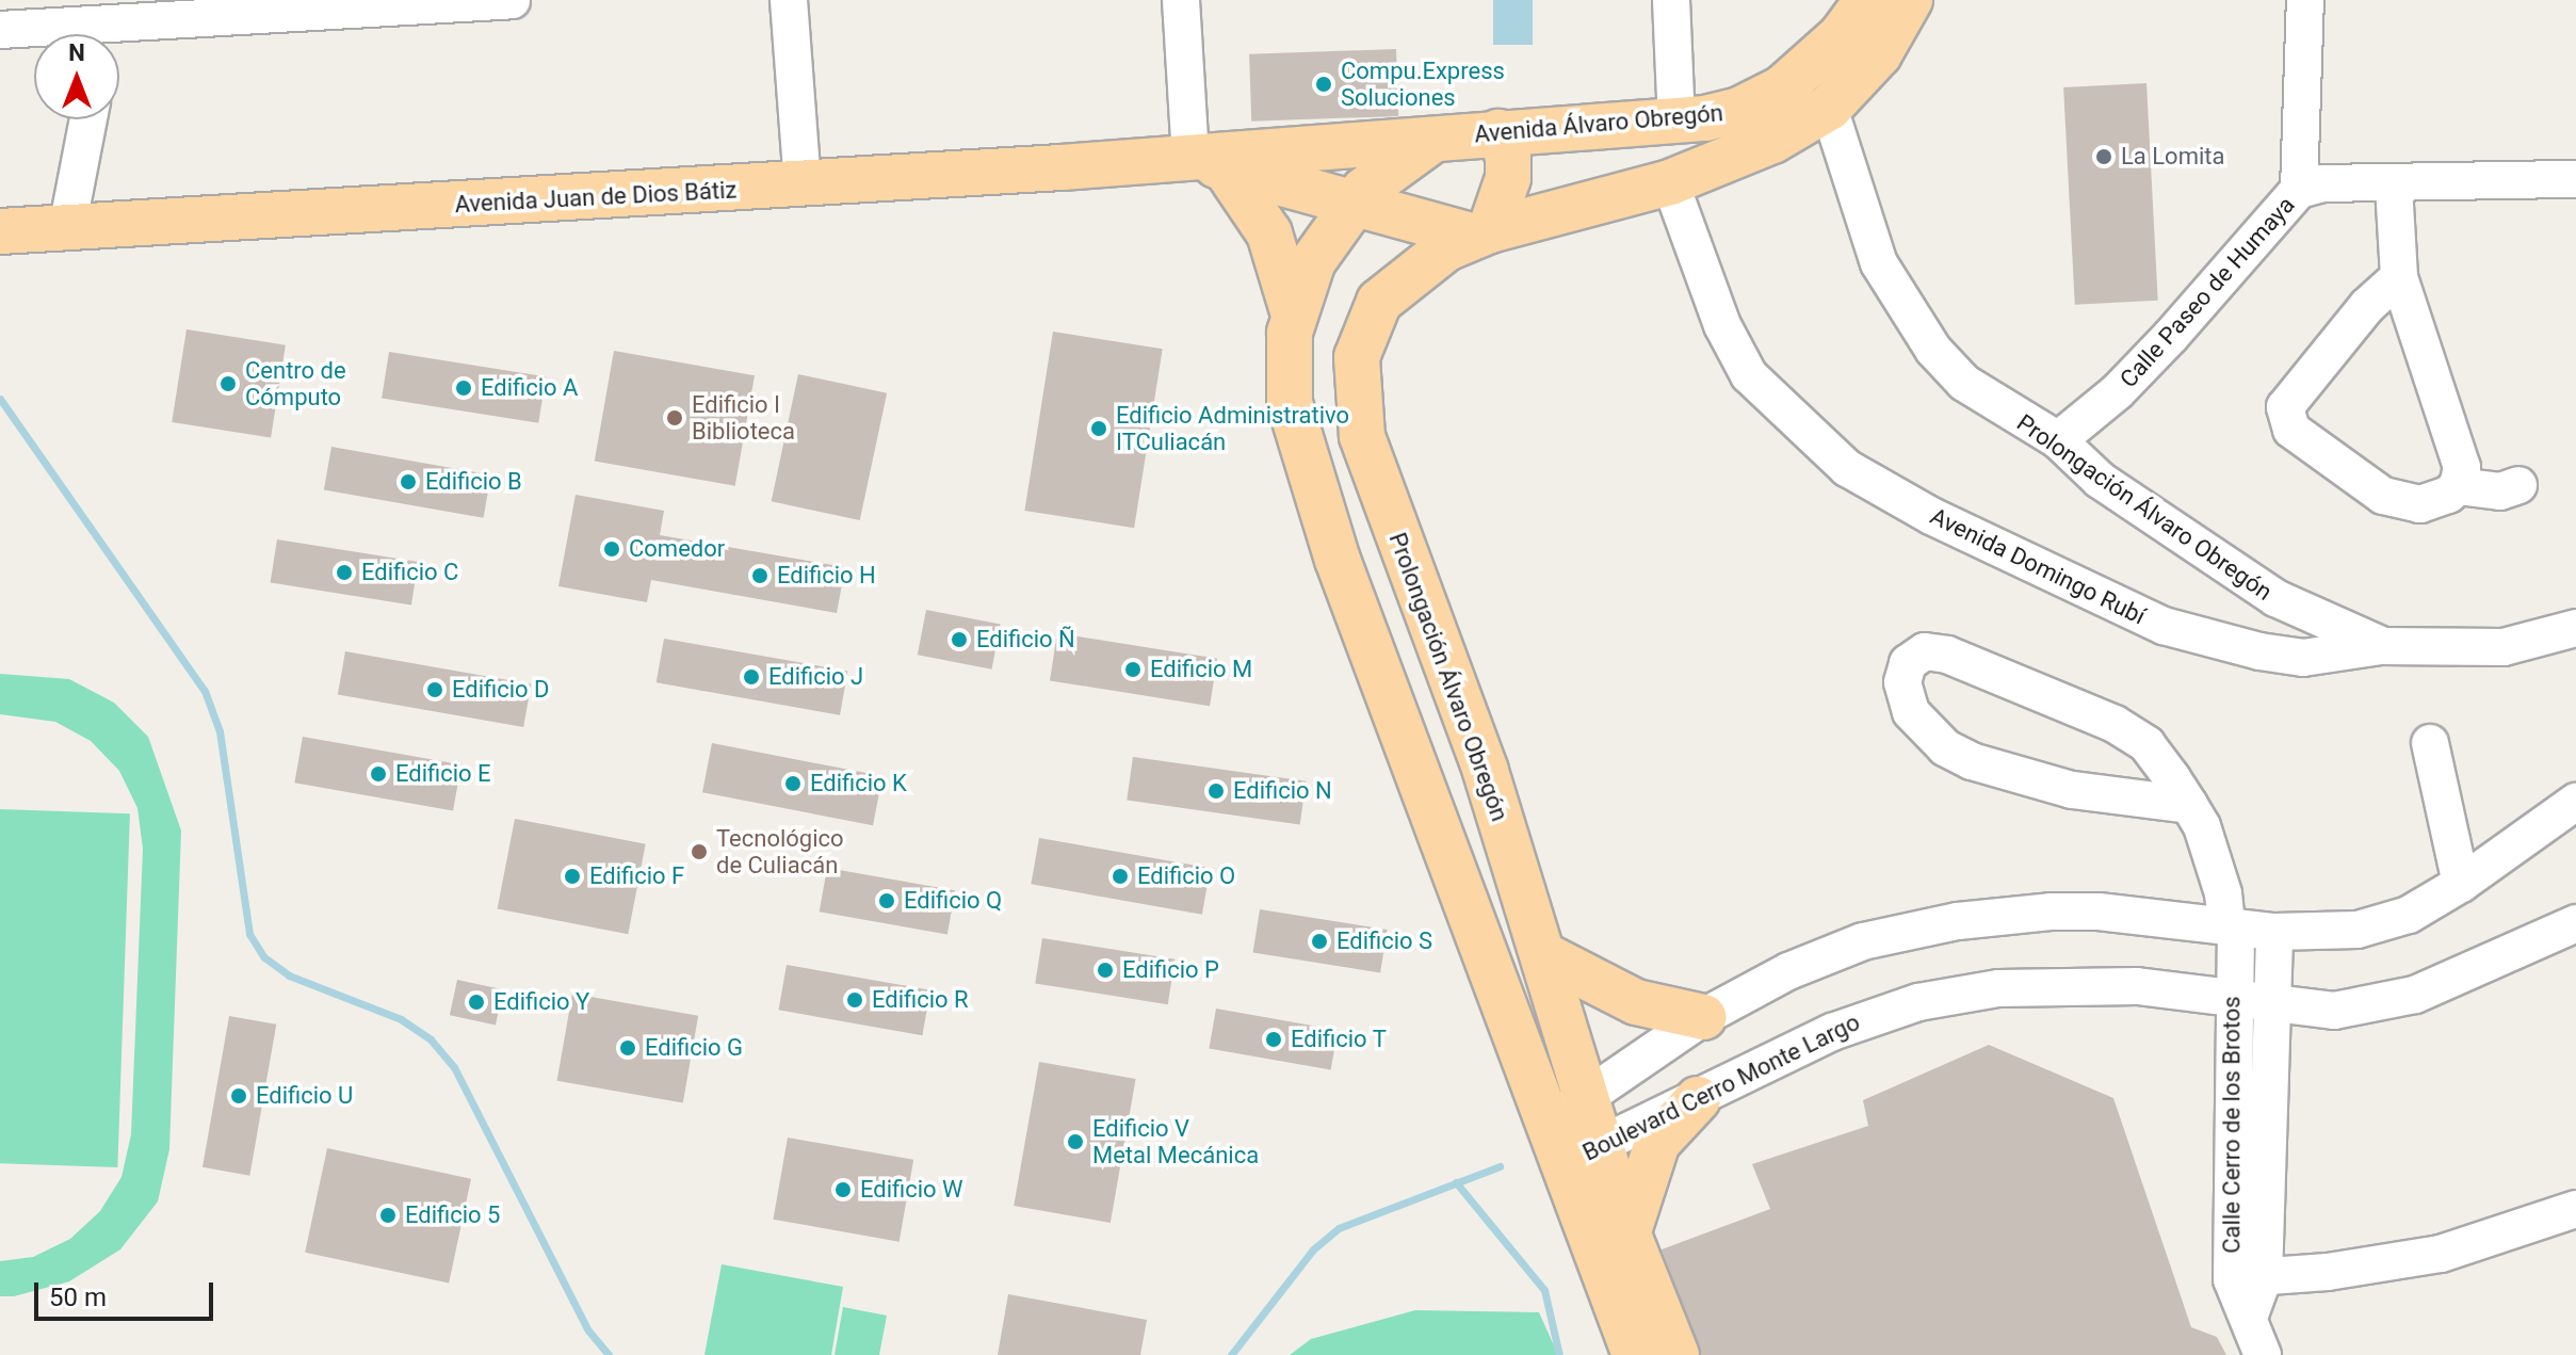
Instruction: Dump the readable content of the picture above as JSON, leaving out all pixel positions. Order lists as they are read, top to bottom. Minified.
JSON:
{"streets":{"main road":["Avenida Álvaro Obregón","Avenida Juan de Dios Bátiz","Prolongación Álvaro Obregón"],"street":["Calle Paseo de Humaya","Avenida Domingo Rubí","Boulevard Cerro Monte Largo","Calle Cerro de los Brotos"]},"crossings":[["Avenida Álvaro Obregón","Avenida Juan de Dios Bátiz"],["Avenida Álvaro Obregón","Prolongación Álvaro Obregón"],["Avenida Álvaro Obregón","Avenida Domingo Rubí"],["Avenida Juan de Dios Bátiz","Prolongación Álvaro Obregón"],["Calle Paseo de Humaya","Prolongación Álvaro Obregón"],["Prolongación Álvaro Obregón","Avenida Domingo Rubí"],["Prolongación Álvaro Obregón","Boulevard Cerro Monte Largo"],["Boulevard Cerro Monte Largo","Calle Cerro de los Brotos"]],"places":["Compu.Express Soluciones","La Lomita","Centro de Cómputo","Edificio A","Edificio I Biblioteca","Edificio Administrativo ITCuliacán","Edificio B","Comedor","Edificio C","Edificio H","Edificio Ñ","Edificio M","Edificio J","Edificio D","Edificio E","Edificio K","Edificio N","Tecnológico de Culiacán","Edificio F","Edificio O","Edificio Q","Edificio S","Edificio P","Edificio R","Edificio Y","Edificio T","Edificio G","Edificio U","Edificio V Metal Mecánica","Edificio W","Edificio 5"],"scale_bar":"50 m","north":"top"}
